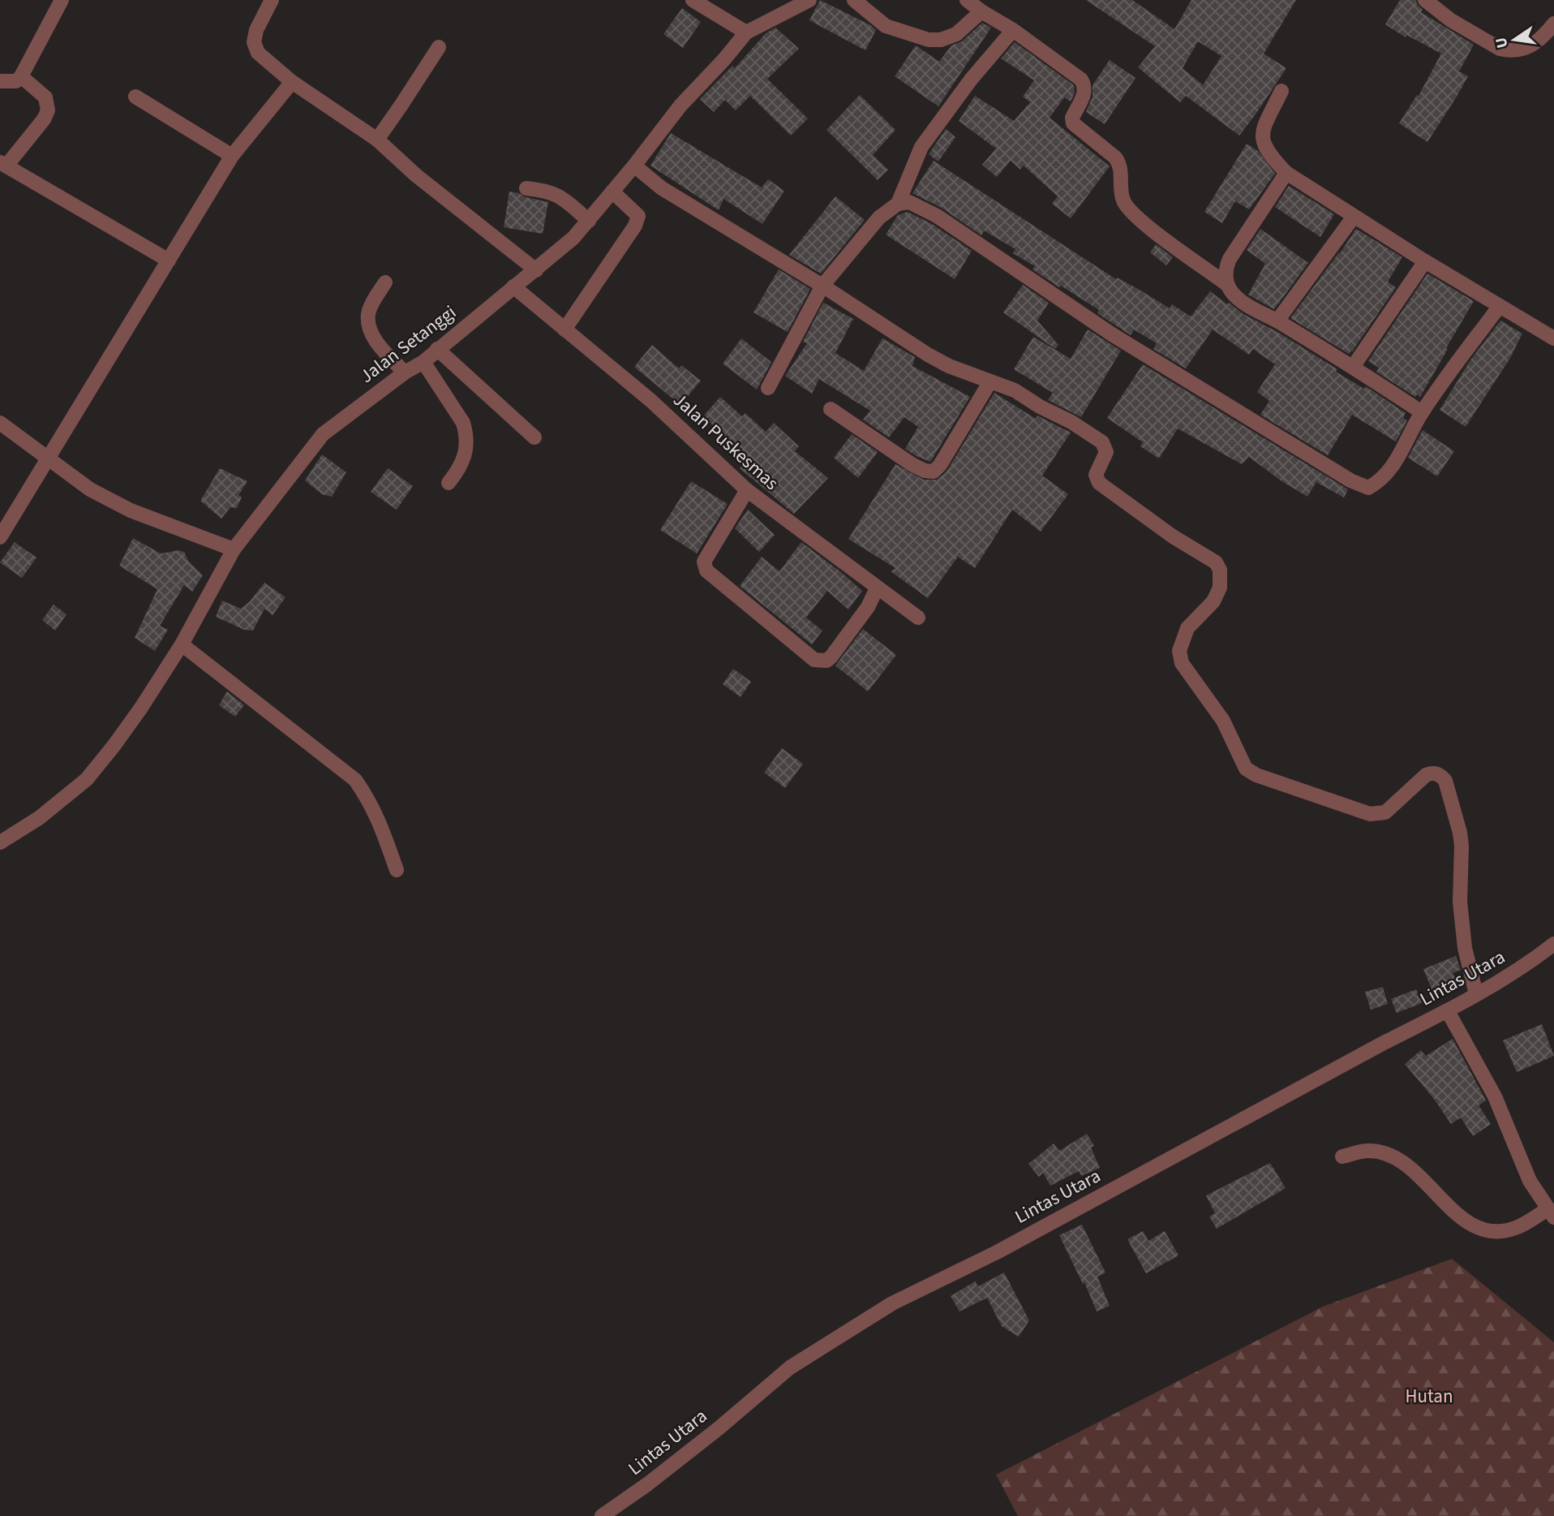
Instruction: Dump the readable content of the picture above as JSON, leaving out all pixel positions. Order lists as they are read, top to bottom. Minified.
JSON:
{"streets":{"street":["Jalan Setanggi","Jalan Puskesmas","Lintas Utara"]},"crossings":[["Jalan Setanggi","Jalan Puskesmas"]],"parks":["Hutan"],"north":"left"}
